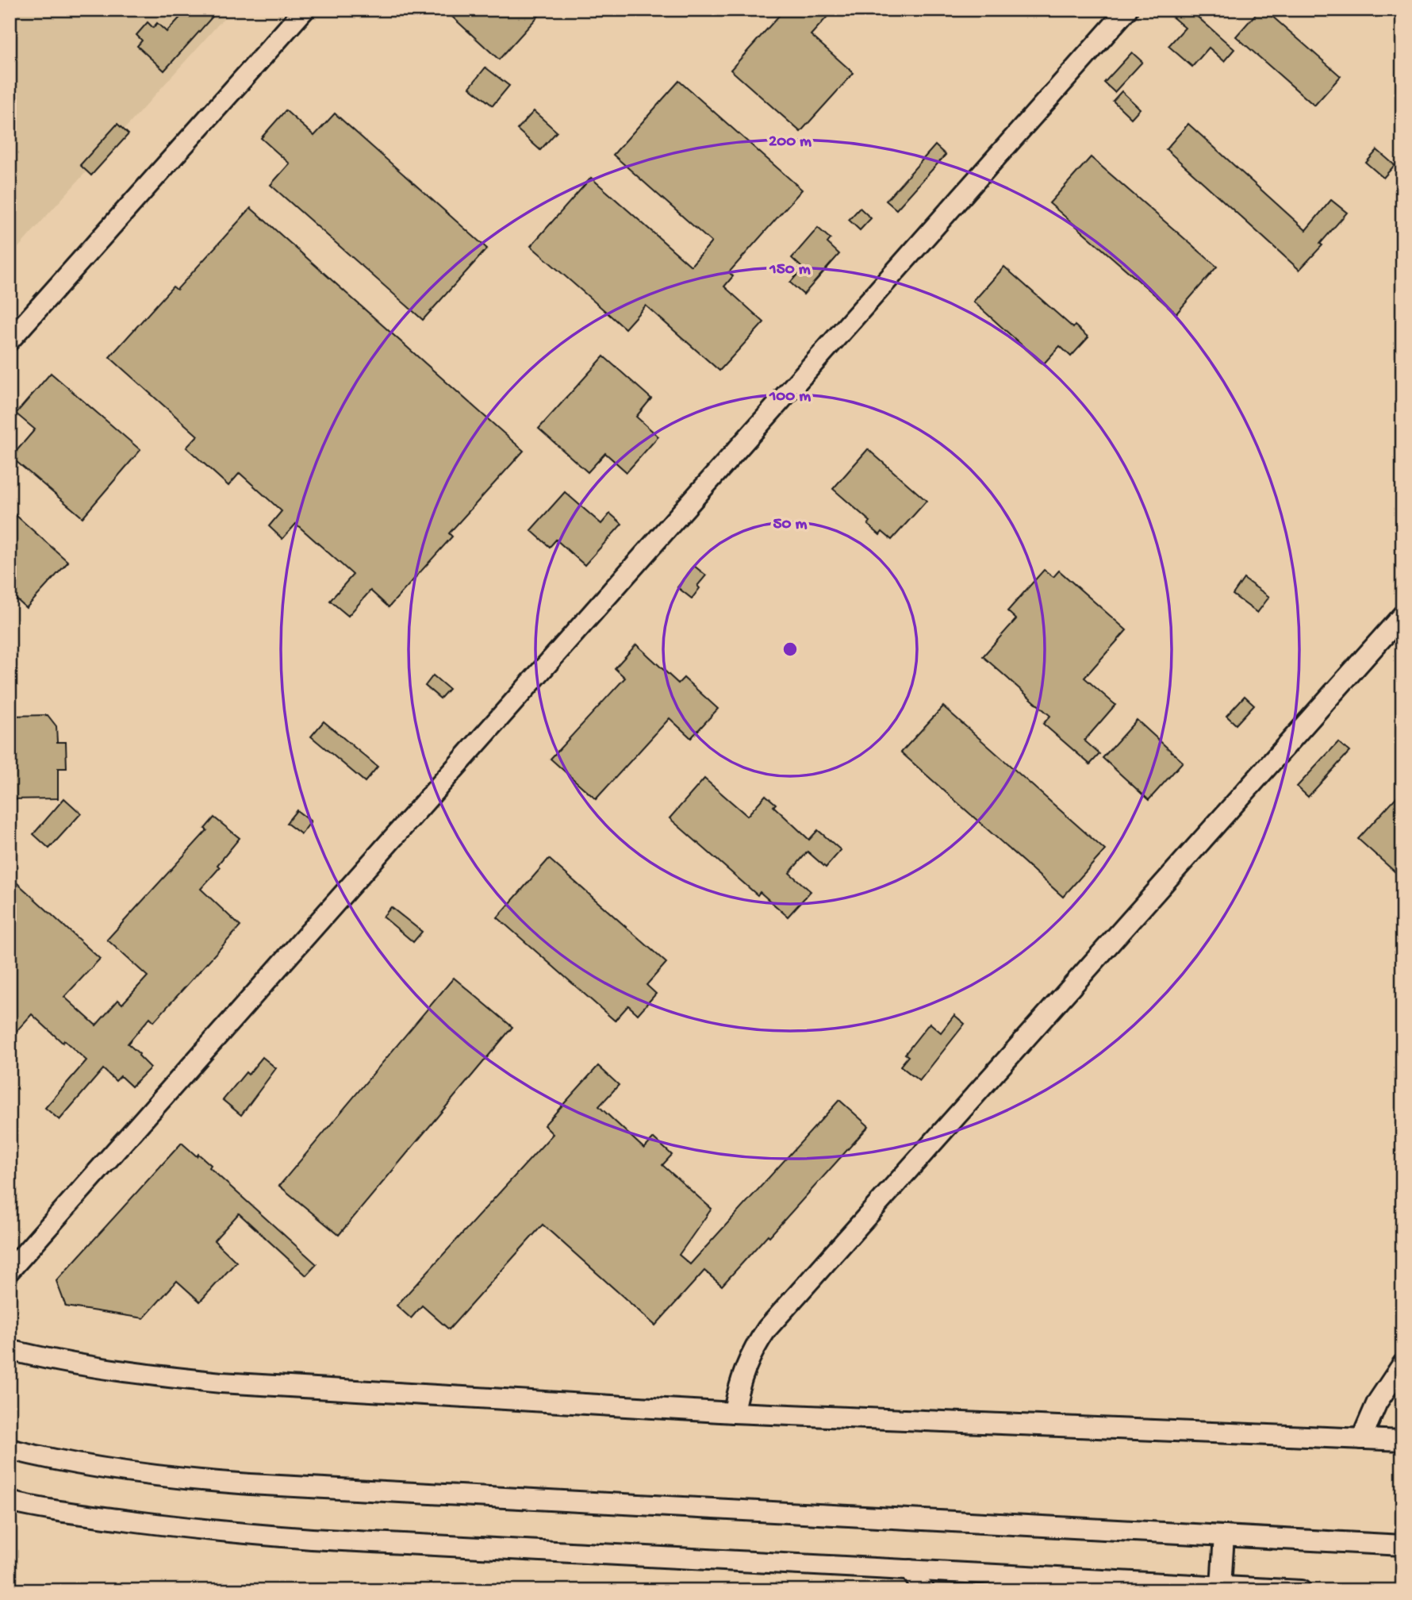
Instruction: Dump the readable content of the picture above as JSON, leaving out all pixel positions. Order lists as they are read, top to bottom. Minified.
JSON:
{"rings":["200 m","150 m","100 m","50 m"]}
